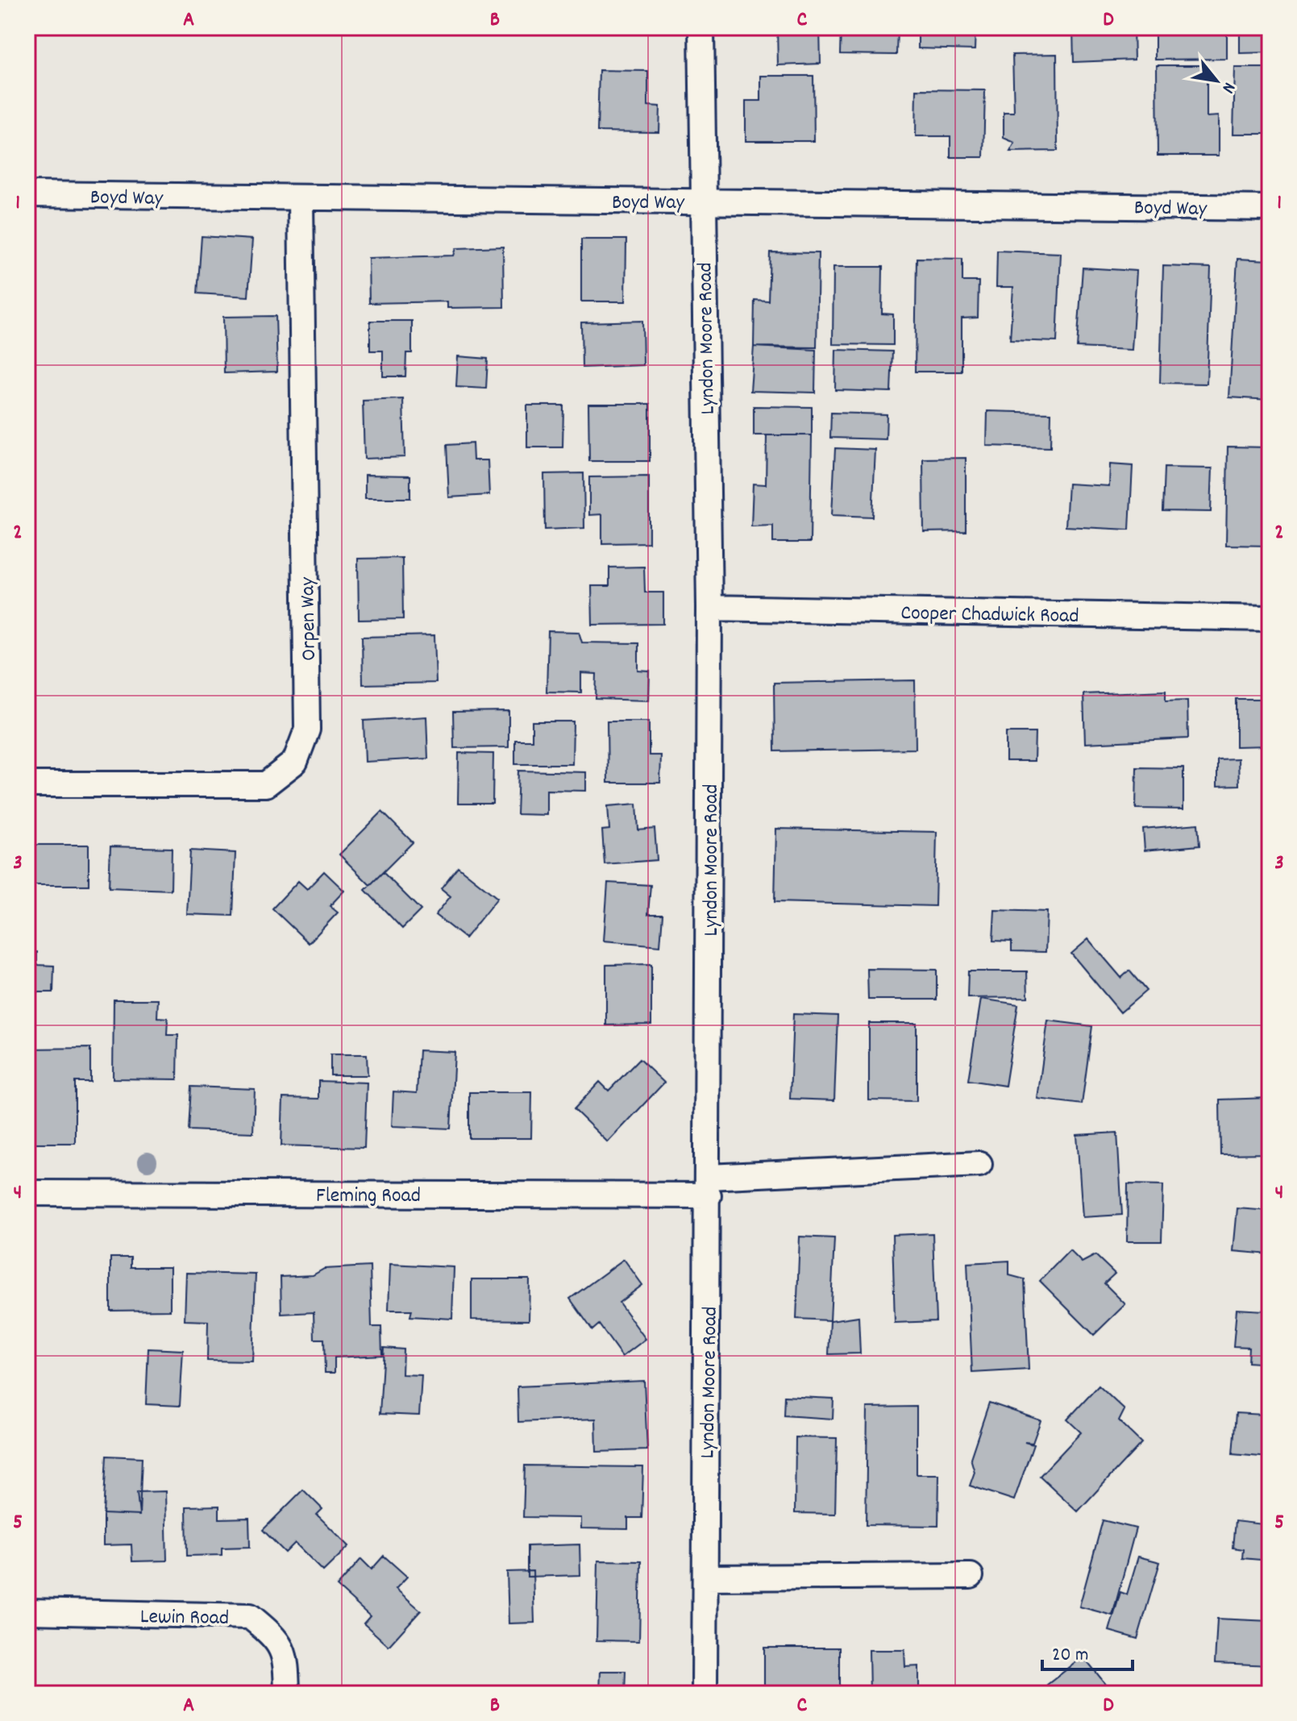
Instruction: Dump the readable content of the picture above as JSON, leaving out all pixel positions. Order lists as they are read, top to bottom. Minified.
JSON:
{"streets":{"street":["Boyd Way","Lyndon Moore Road","Cooper Chadwick Road","Orpen Way","Fleming Road","Lewin Road"]},"crossings":[["Boyd Way","Lyndon Moore Road"],["Boyd Way","Orpen Way"],["Lyndon Moore Road","Cooper Chadwick Road"],["Lyndon Moore Road","Fleming Road"]],"scale_bar":"20 m","north":"bottom right","grid":{"columns":["A","B","C","D"],"rows":["1","2","3","4","5"]}}
